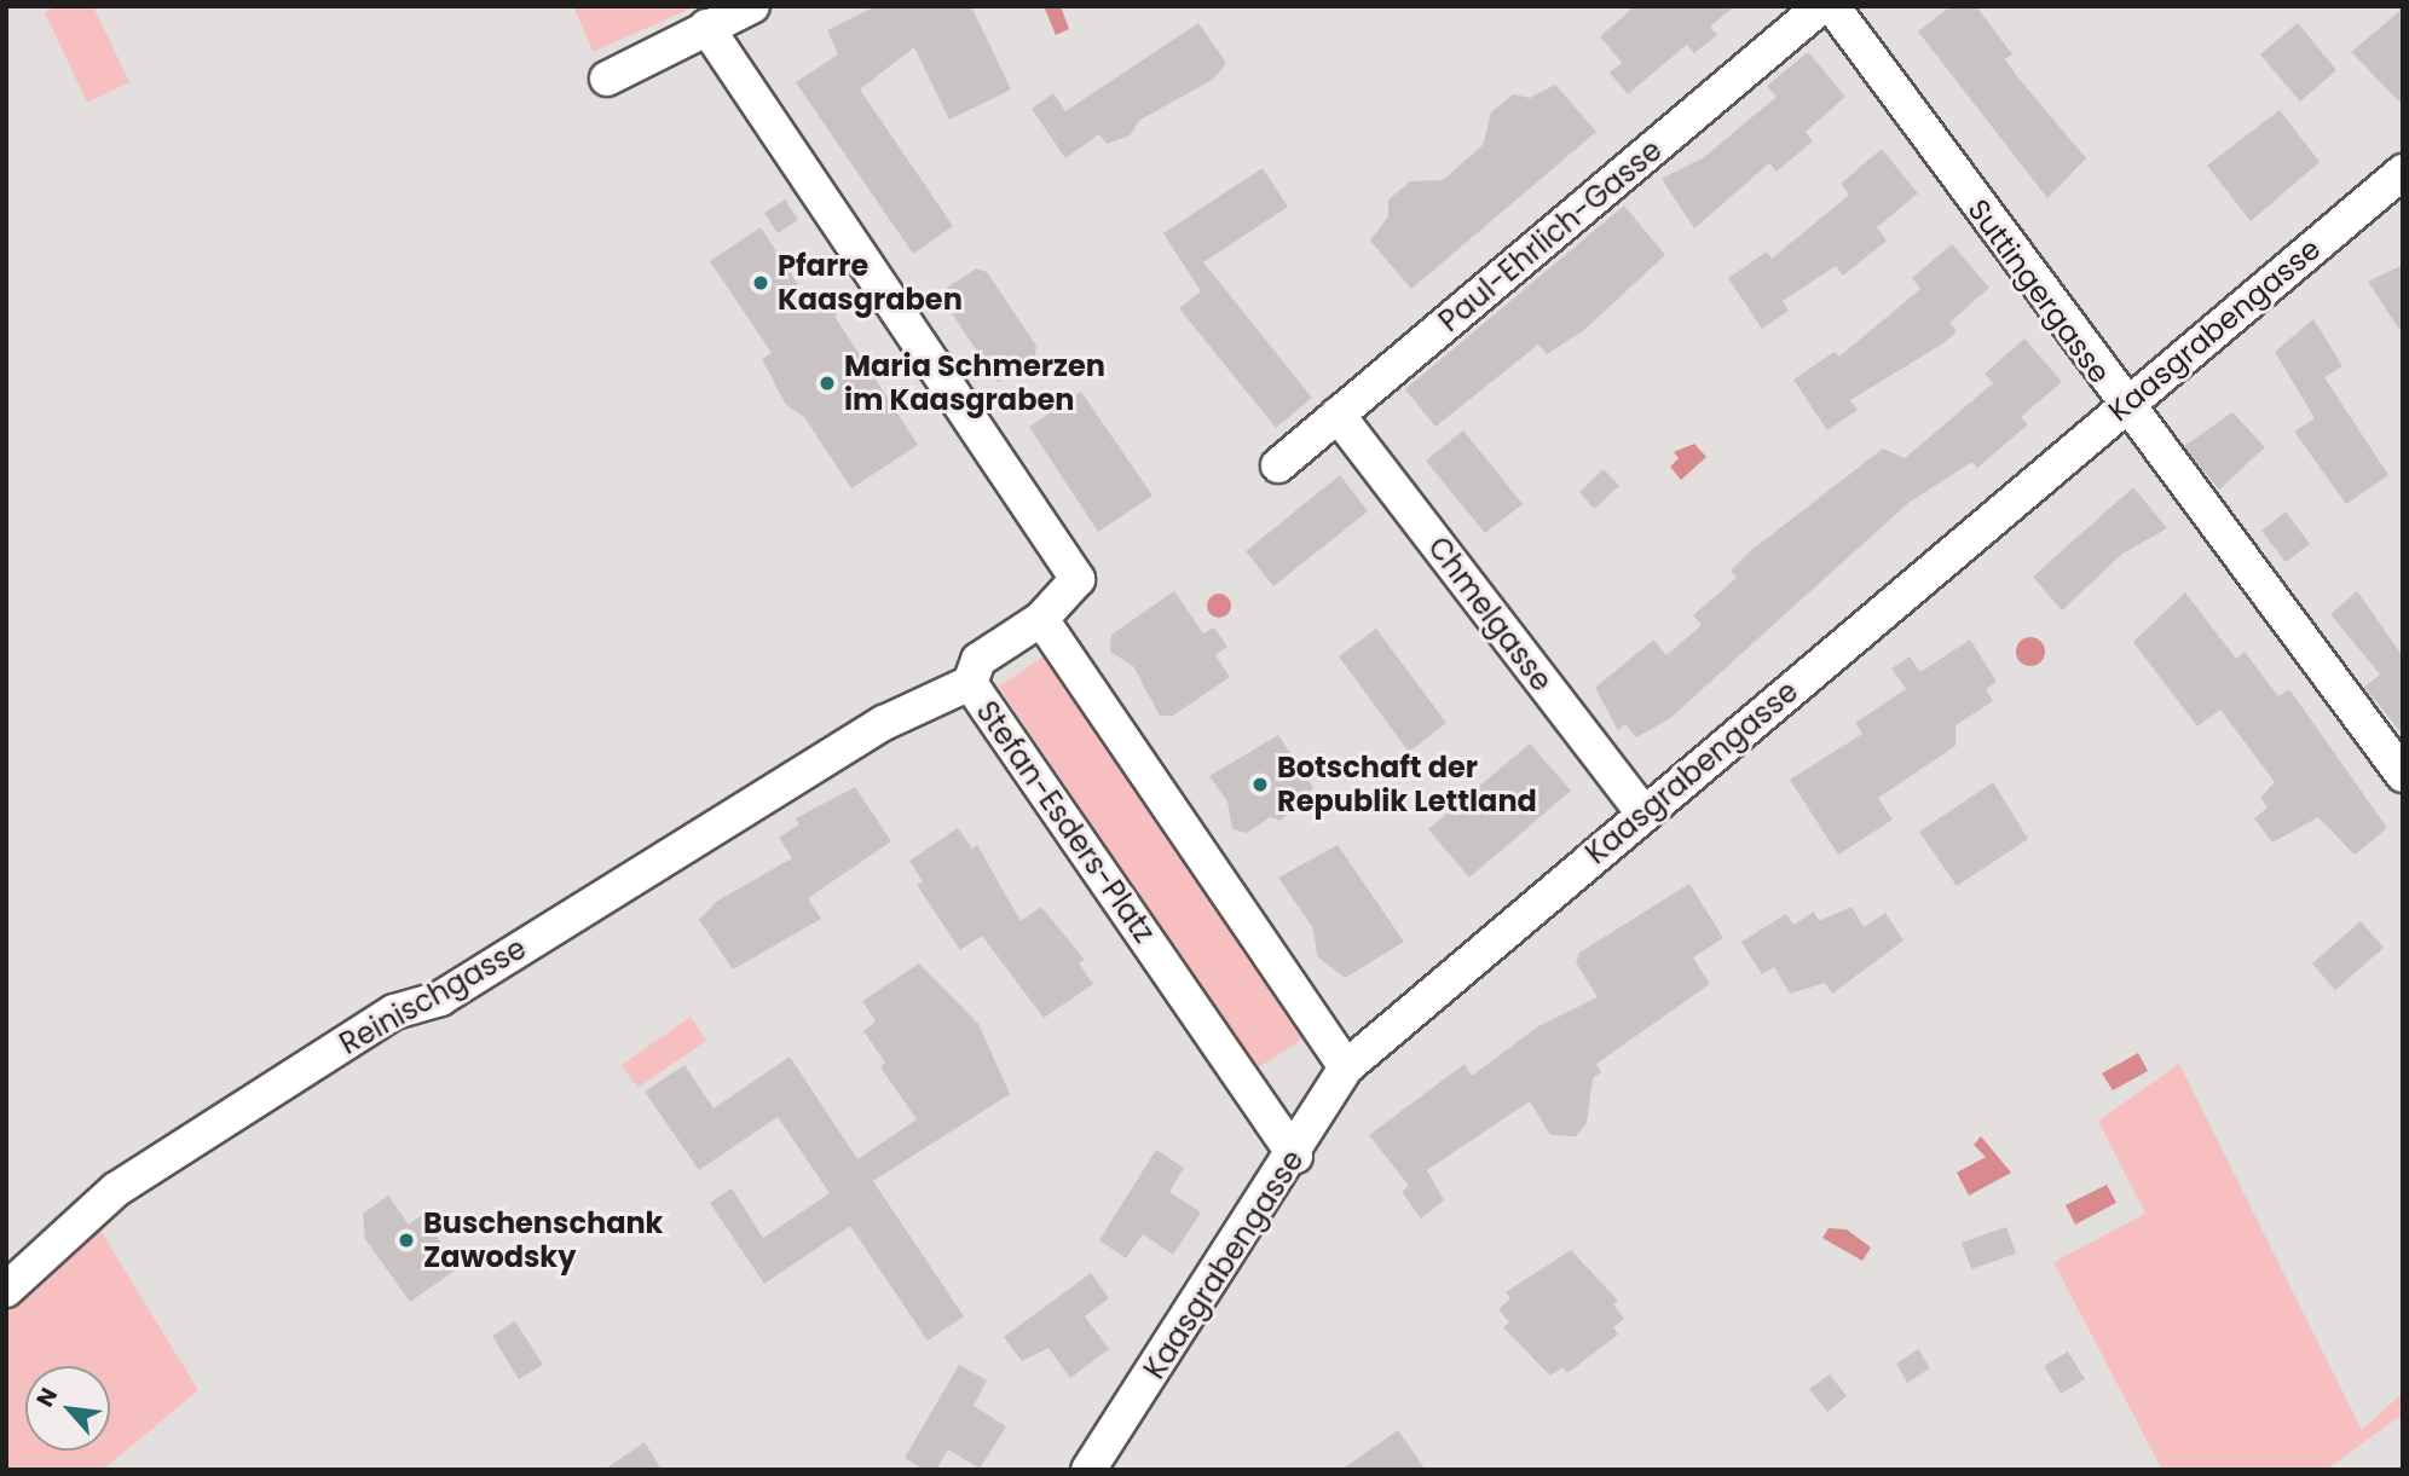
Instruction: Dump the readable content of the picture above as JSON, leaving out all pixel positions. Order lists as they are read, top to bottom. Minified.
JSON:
{"streets":{"street":["Paul-Ehrlich-Gasse","Suttingergasse","Kaasgrabengasse","Chmelgasse","Stefan-Esders-Platz","Reinischgasse"]},"crossings":[["Paul-Ehrlich-Gasse","Chmelgasse"],["Suttingergasse","Kaasgrabengasse"],["Kaasgrabengasse","Chmelgasse"],["Kaasgrabengasse","Stefan-Esders-Platz"],["Stefan-Esders-Platz","Reinischgasse"]],"places":["Pfarre Kaasgraben","Maria Schmerzen im Kaasgraben","Botschaft der Republik Lettland","Buschenschank Zawodsky"],"north":"top left"}
